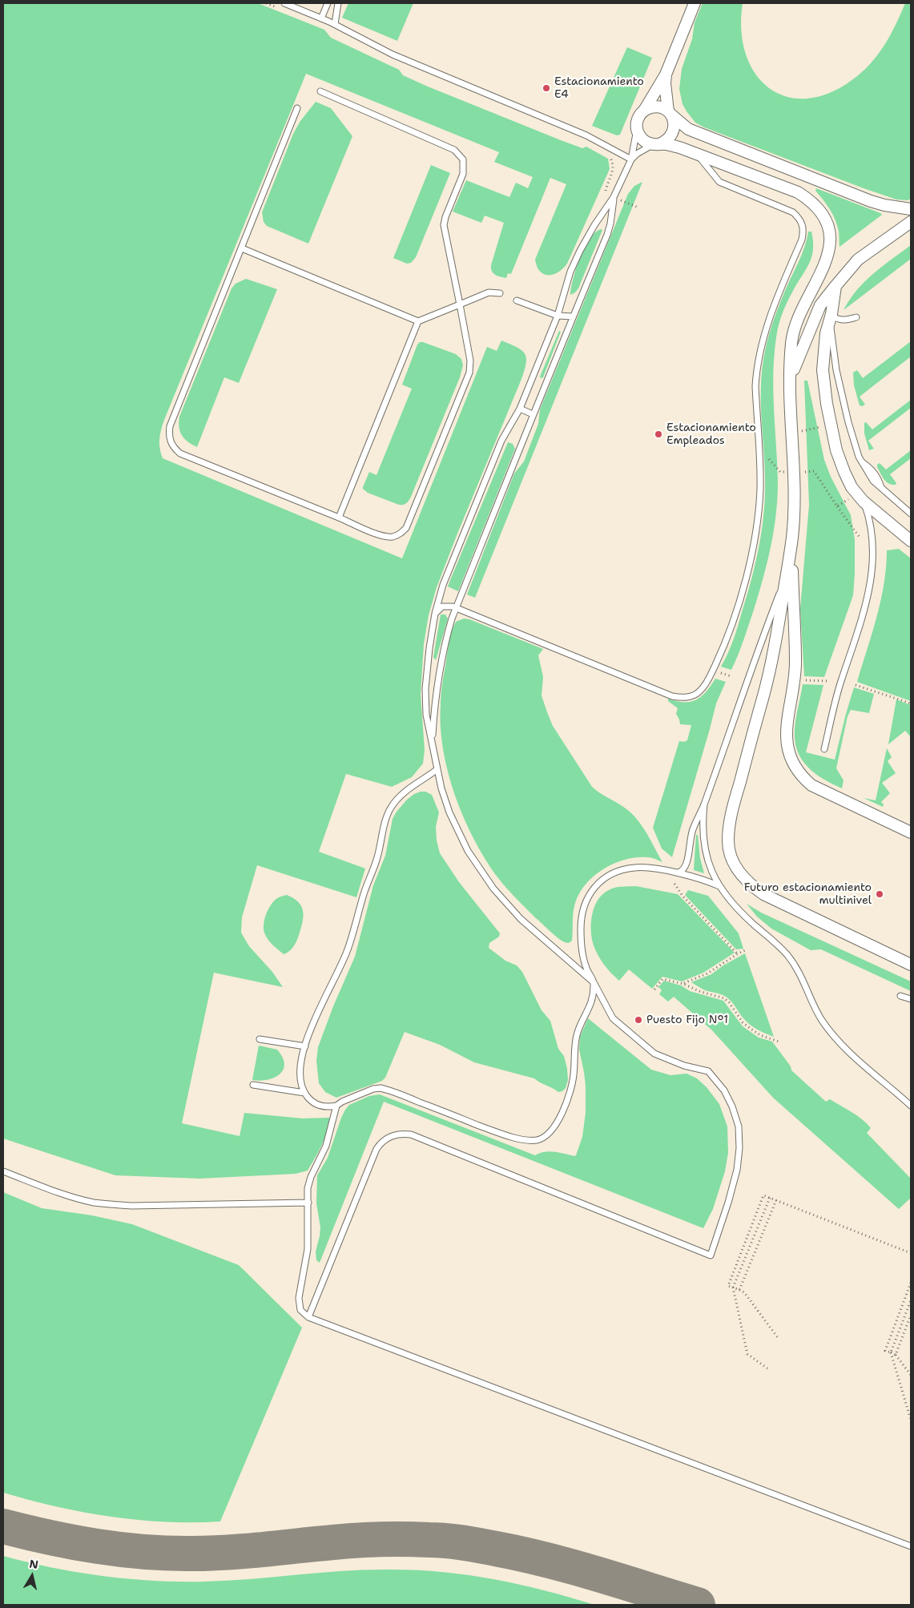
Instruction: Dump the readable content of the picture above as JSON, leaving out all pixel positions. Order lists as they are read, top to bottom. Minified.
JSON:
{"places":["Estacionamiento E4","Estacionamiento Empleados","Futuro estacionamiento multinivel","Puesto Fijo N°1"],"north":"top"}
